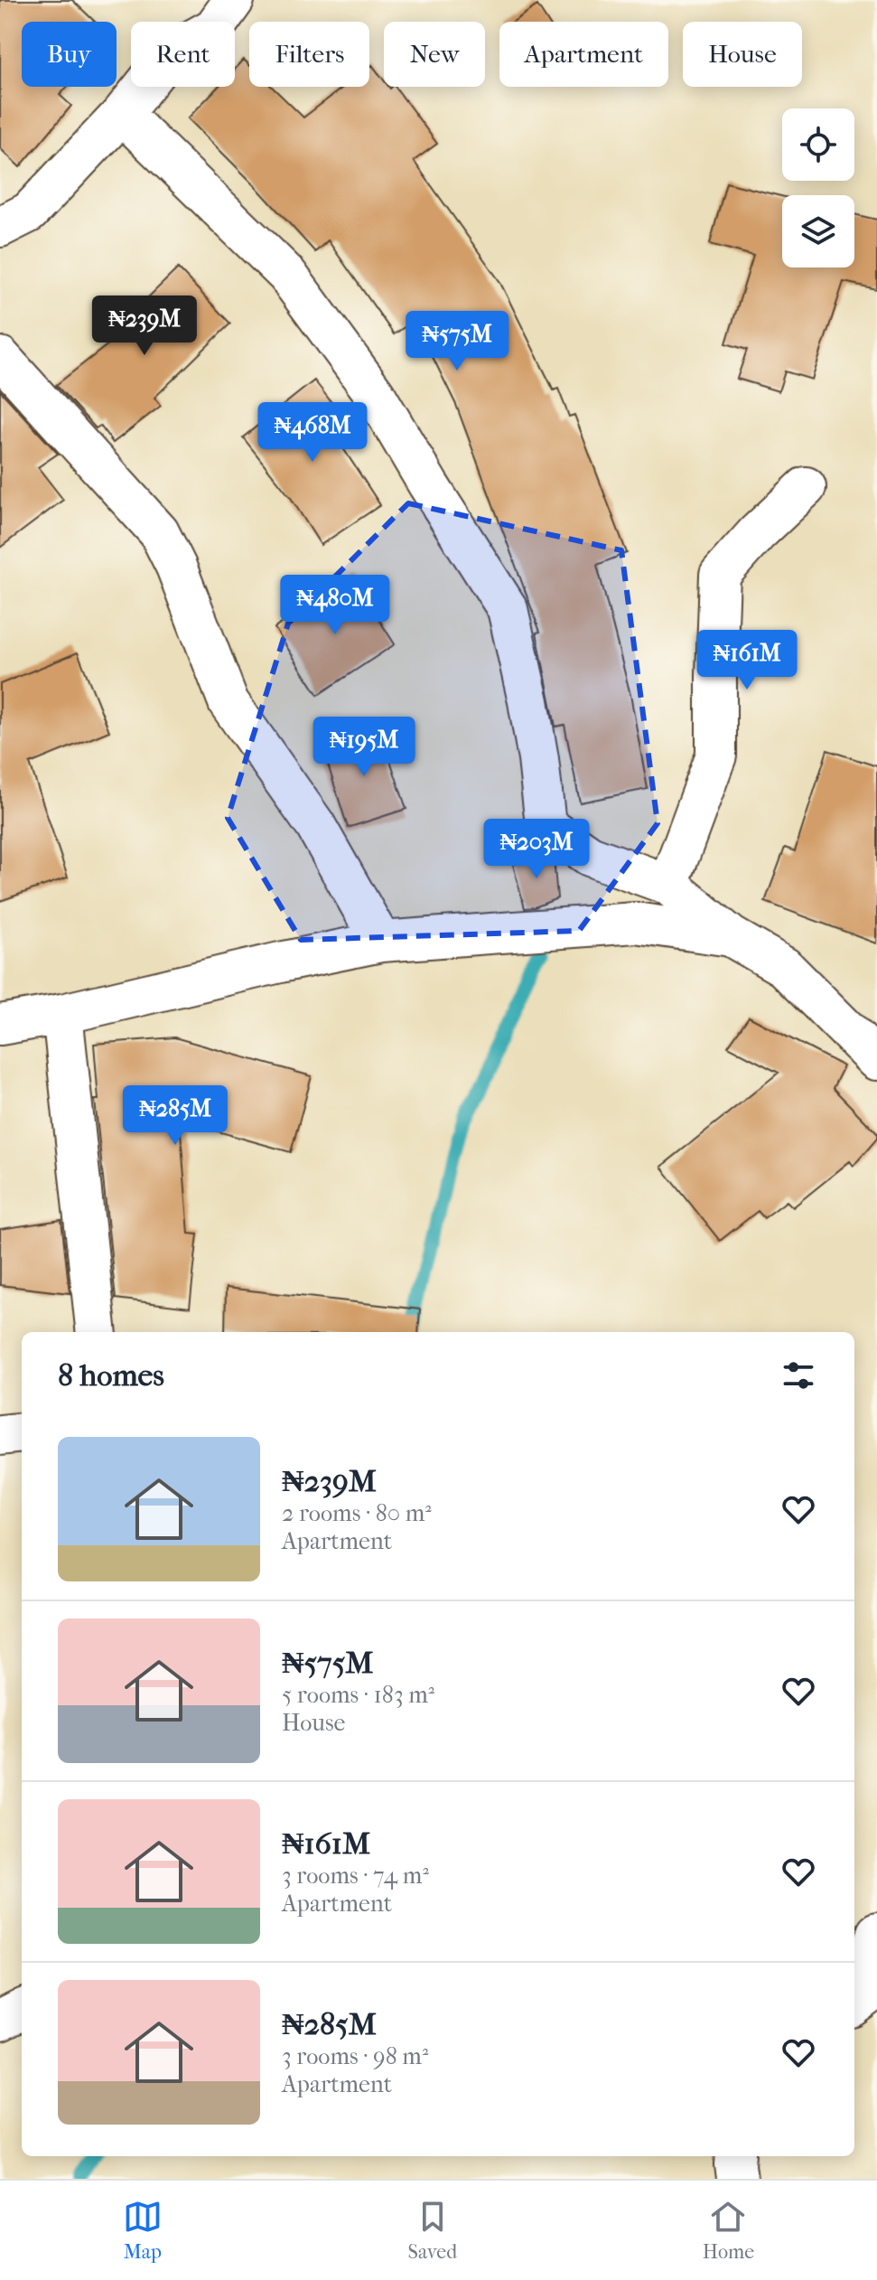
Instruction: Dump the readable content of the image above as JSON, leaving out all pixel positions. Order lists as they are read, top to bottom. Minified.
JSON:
{"page":{"chip":["Buy","Rent","Filters","New","Apartment","House"],"price":["₦239M","₦575M","₦468M","₦480M","₦161M","₦195M","₦203M","₦285M"],"heading":"8 homes","list":[{"name":"₦239M","note":"2 rooms · 80 m² · Apartment"},{"name":"₦575M","note":"5 rooms · 183 m² · House"},{"name":"₦161M","note":"3 rooms · 74 m² · Apartment"},{"name":"₦285M","note":"3 rooms · 98 m² · Apartment"}],"tabs":["Map","Saved","Home"]}}
